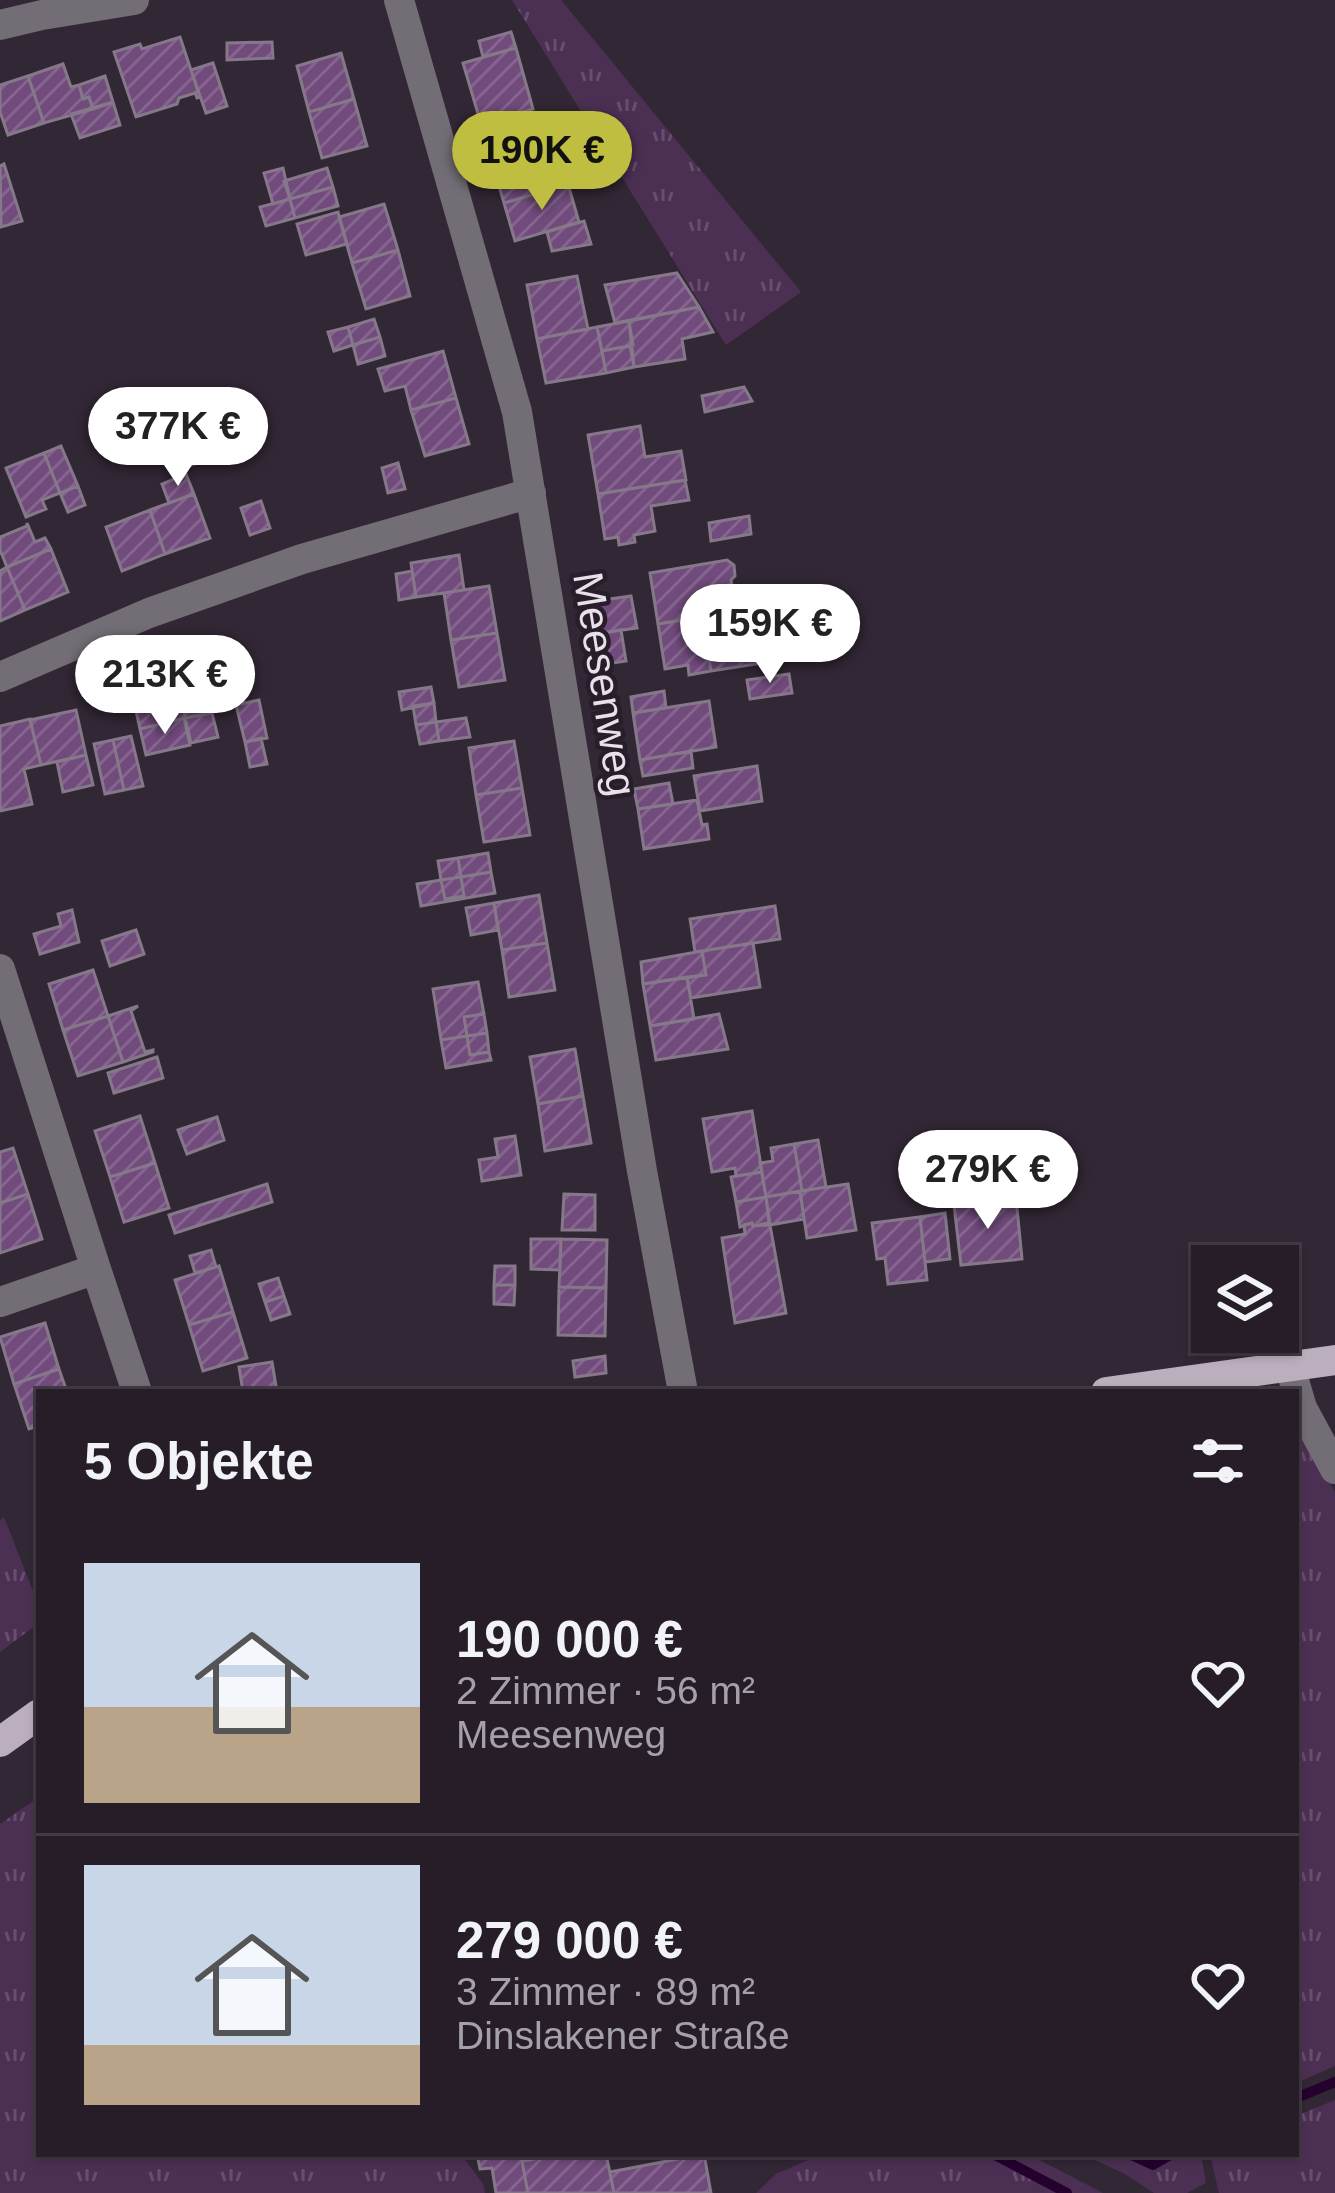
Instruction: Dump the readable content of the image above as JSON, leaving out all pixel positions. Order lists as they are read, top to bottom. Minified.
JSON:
{"streets":{"street":["Meesenweg"]},"page":{"price":["190K €","377K €","159K €","213K €","279K €"],"heading":"5 Objekte","list":[{"name":"190 000 €","note":"2 Zimmer · 56 m² · Meesenweg"},{"name":"279 000 €","note":"3 Zimmer · 89 m² · Dinslakener Straße"}]}}
